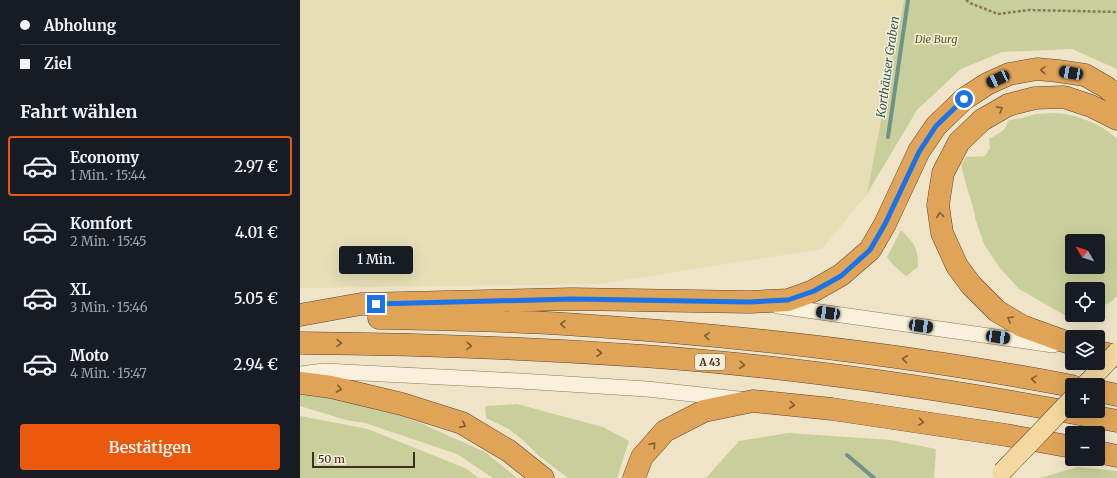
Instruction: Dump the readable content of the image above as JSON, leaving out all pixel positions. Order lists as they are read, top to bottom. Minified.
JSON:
{"streets":{"highway":["A 43"]},"water":["Korthäuser Graben"],"parks":["Die Burg"],"scale_bar":"50 m","north":"top left","page":{"banner":["Abholung","Ziel"],"heading":"Fahrt wählen","list":[{"name":"Economy","note":"1 Min. · 15:44","value":"2.97 €"},{"name":"Komfort","note":"2 Min. · 15:45","value":"4.01 €"},{"name":"XL","note":"3 Min. · 15:46","value":"5.05 €"},{"name":"Moto","note":"4 Min. · 15:47","value":"2.94 €"}],"map_buttons":["+","−"],"bubble":"1 Min.","buttons":"Bestätigen","scale":"50 m"}}
